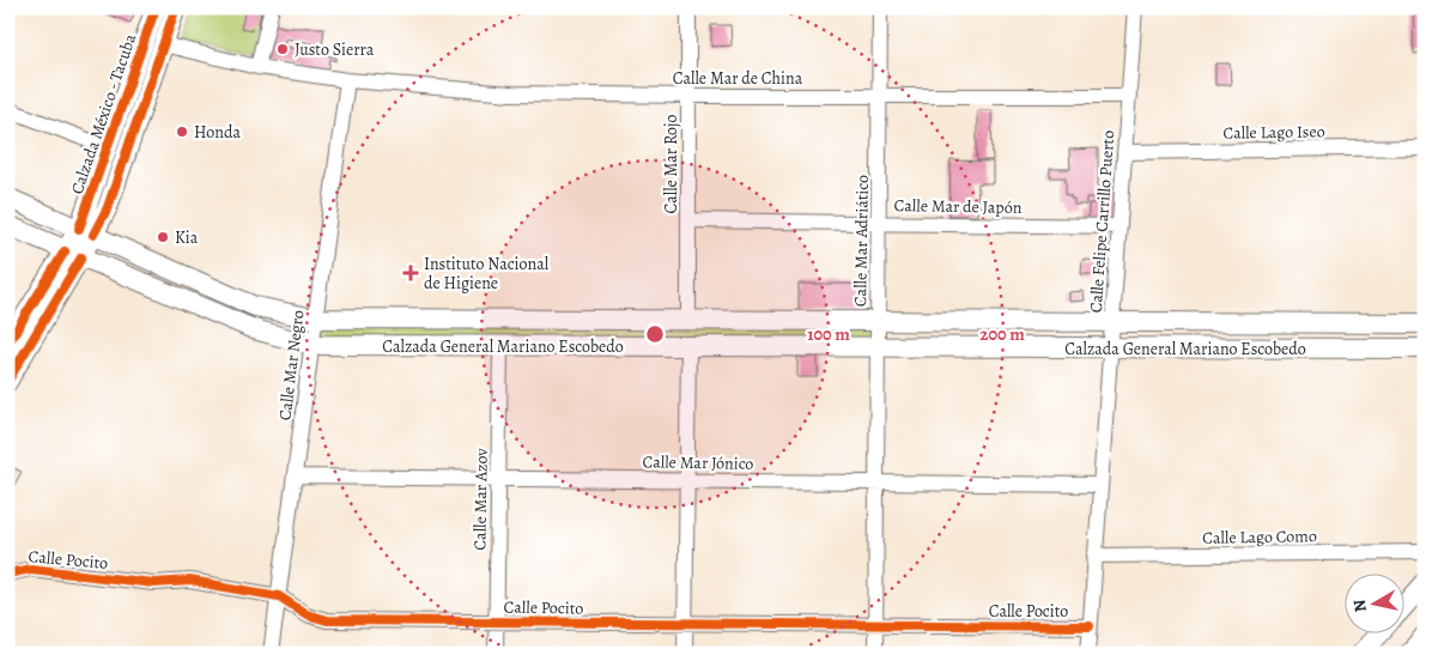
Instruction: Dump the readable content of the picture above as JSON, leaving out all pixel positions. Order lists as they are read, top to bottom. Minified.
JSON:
{"streets":{"main road":["Calzada México - Tacuba","Calzada General Mariano Escobedo"],"street":["Calle Mar de China","Calle Lago Iseo","Calle Mar Rojo","Calle Mar de Japón","Calle Felipe Carrillo Puerto","Calle Mar Adriático","Calle Mar Negro","Calle Mar Jónico","Calle Mar Azov","Calle Lago Como","Calle Pocito"]},"crossings":[["Calle Mar de China","Calzada México - Tacuba"],["Calle Mar de China","Calle Mar Rojo"],["Calle Mar de China","Calle Felipe Carrillo Puerto"],["Calle Mar de China","Calle Mar Adriático"],["Calle Mar de China","Calle Mar Negro"],["Calzada México - Tacuba","Calzada General Mariano Escobedo"],["Calle Lago Iseo","Calle Felipe Carrillo Puerto"],["Calle Mar Rojo","Calle Mar de Japón"],["Calle Mar Rojo","Calzada General Mariano Escobedo"],["Calle Mar de Japón","Calle Felipe Carrillo Puerto"],["Calle Mar de Japón","Calle Mar Adriático"],["Calle Felipe Carrillo Puerto","Calzada General Mariano Escobedo"],["Calle Felipe Carrillo Puerto","Calle Mar Jónico"],["Calle Felipe Carrillo Puerto","Calle Lago Como"],["Calle Felipe Carrillo Puerto","Calle Pocito"],["Calle Mar Adriático","Calzada General Mariano Escobedo"],["Calle Mar Adriático","Calle Mar Jónico"],["Calle Mar Adriático","Calle Pocito"],["Calzada General Mariano Escobedo","Calle Mar Negro"],["Calzada General Mariano Escobedo","Calle Mar Azov"],["Calle Mar Negro","Calle Mar Jónico"],["Calle Mar Negro","Calle Pocito"],["Calle Mar Jónico","Calle Mar Azov"],["Calle Mar Azov","Calle Pocito"]],"places":{"other":["Justo Sierra","Honda","Kia"],"health":["Instituto Nacional de Higiene"]},"north":"left","rings":["100 m","200 m"]}
